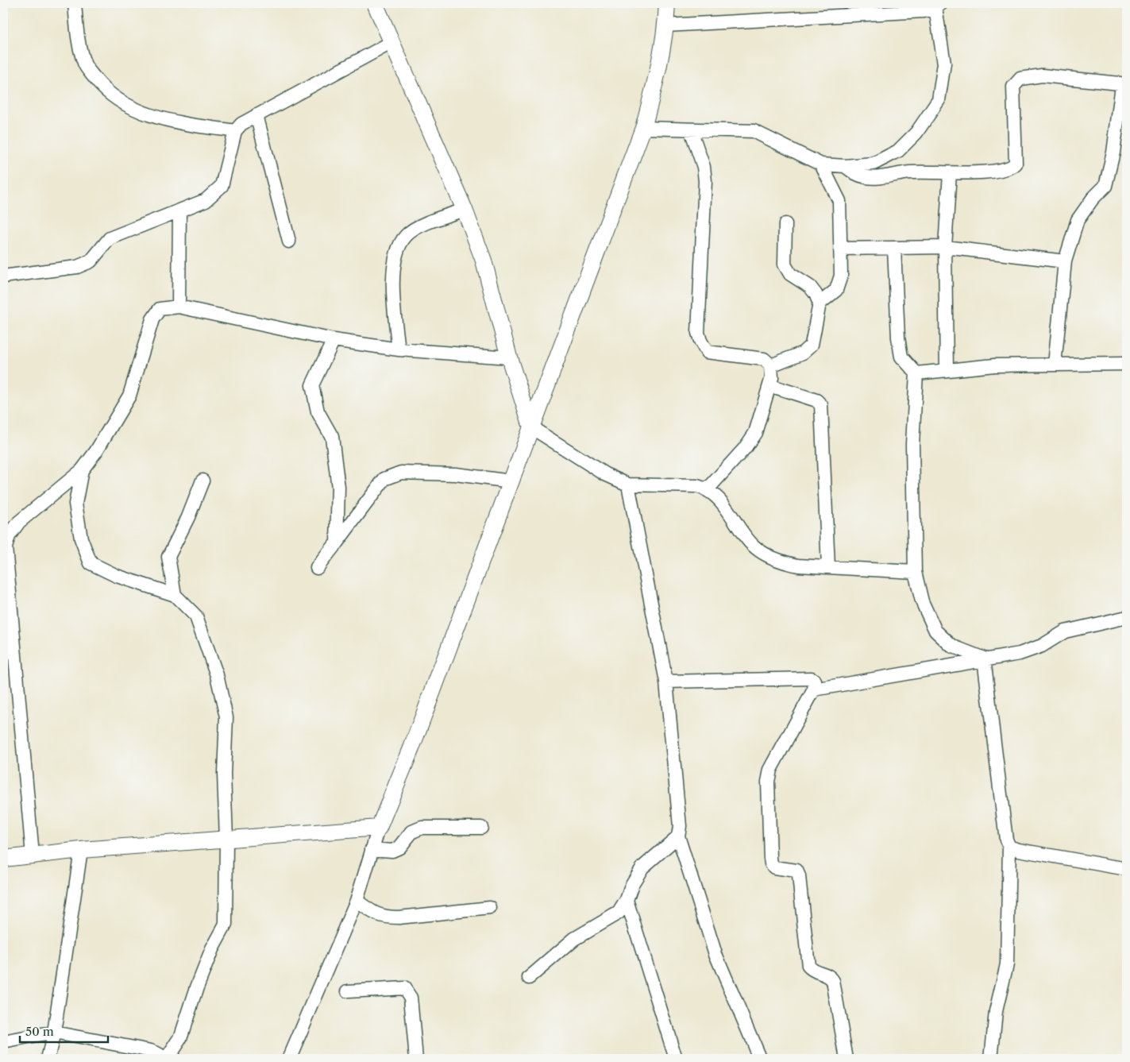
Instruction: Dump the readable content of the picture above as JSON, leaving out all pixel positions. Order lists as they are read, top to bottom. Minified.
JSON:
{"scale_bar":"50 m"}
